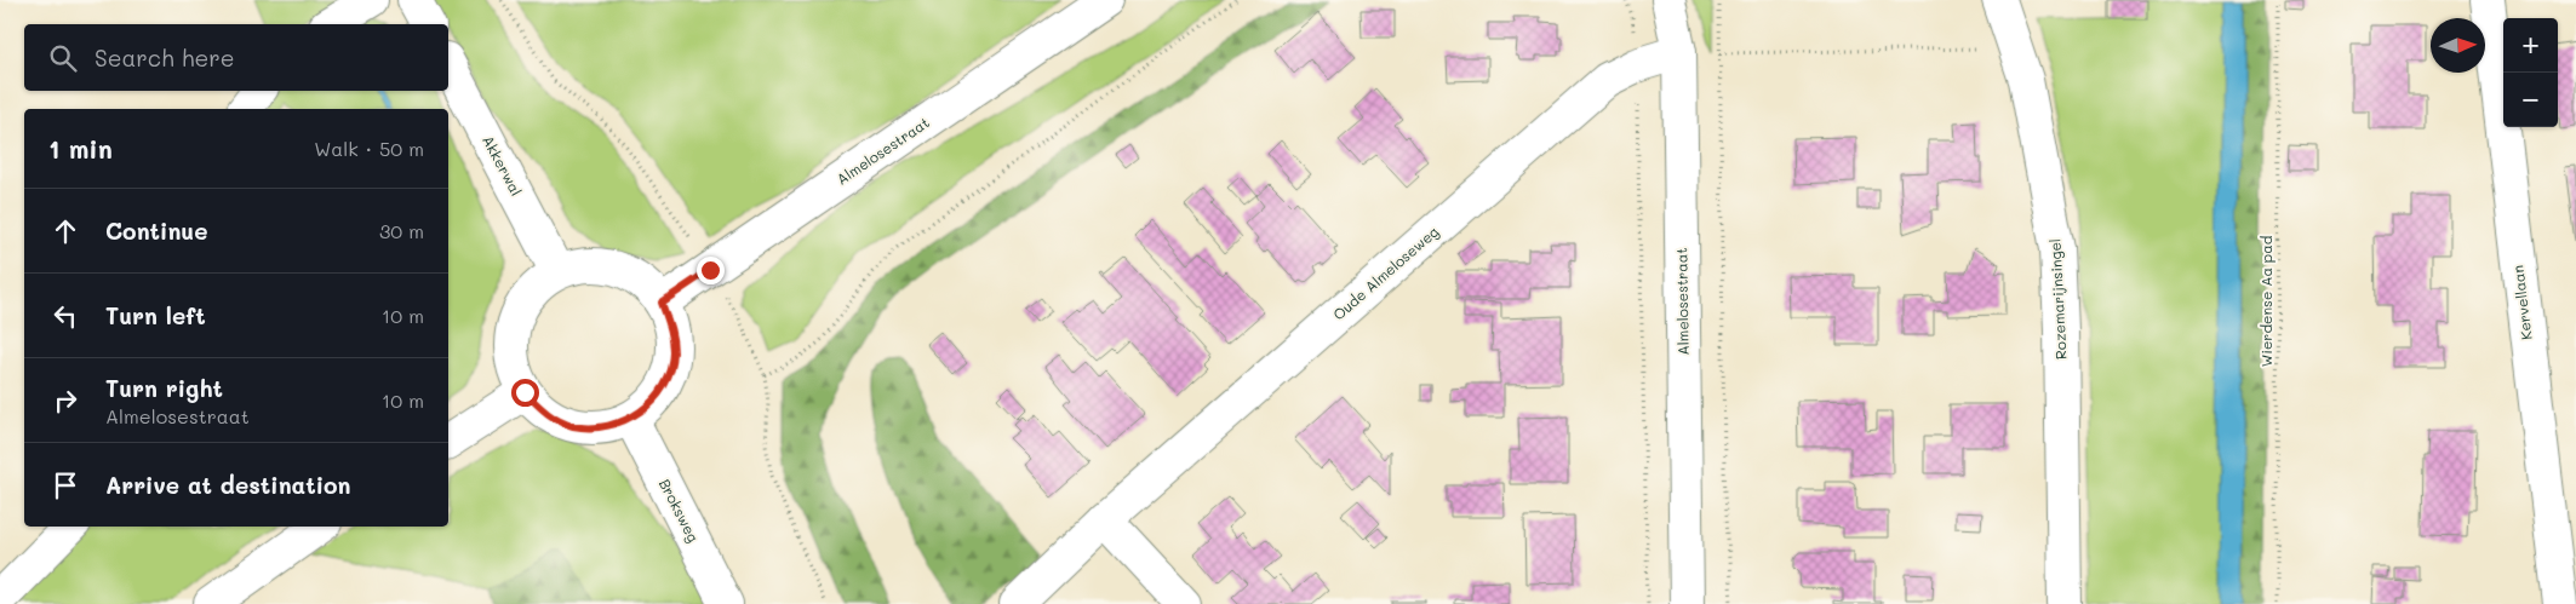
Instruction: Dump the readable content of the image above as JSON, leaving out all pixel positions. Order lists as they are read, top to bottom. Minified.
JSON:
{"streets":{"street":["Almelosestraat","Akkerwal","Oude Almeloseweg","Rozemarijnsingel","Kervellaan","Broksweg"],"path":["Wierdense Aa pad"]},"crossings":[["Almelosestraat","Akkerwal"],["Almelosestraat","Oude Almeloseweg"],["Almelosestraat","Broksweg"],["Akkerwal","Broksweg"]],"north":"right","page":{"map_buttons":["+","−"],"search":"Search here","heading":["1 min","Walk · 50 m"],"list":[["Continue","30 m"],["Turn left","10 m"],["Turn right","Almelosestraat","10 m"],"Arrive at destination"]}}
